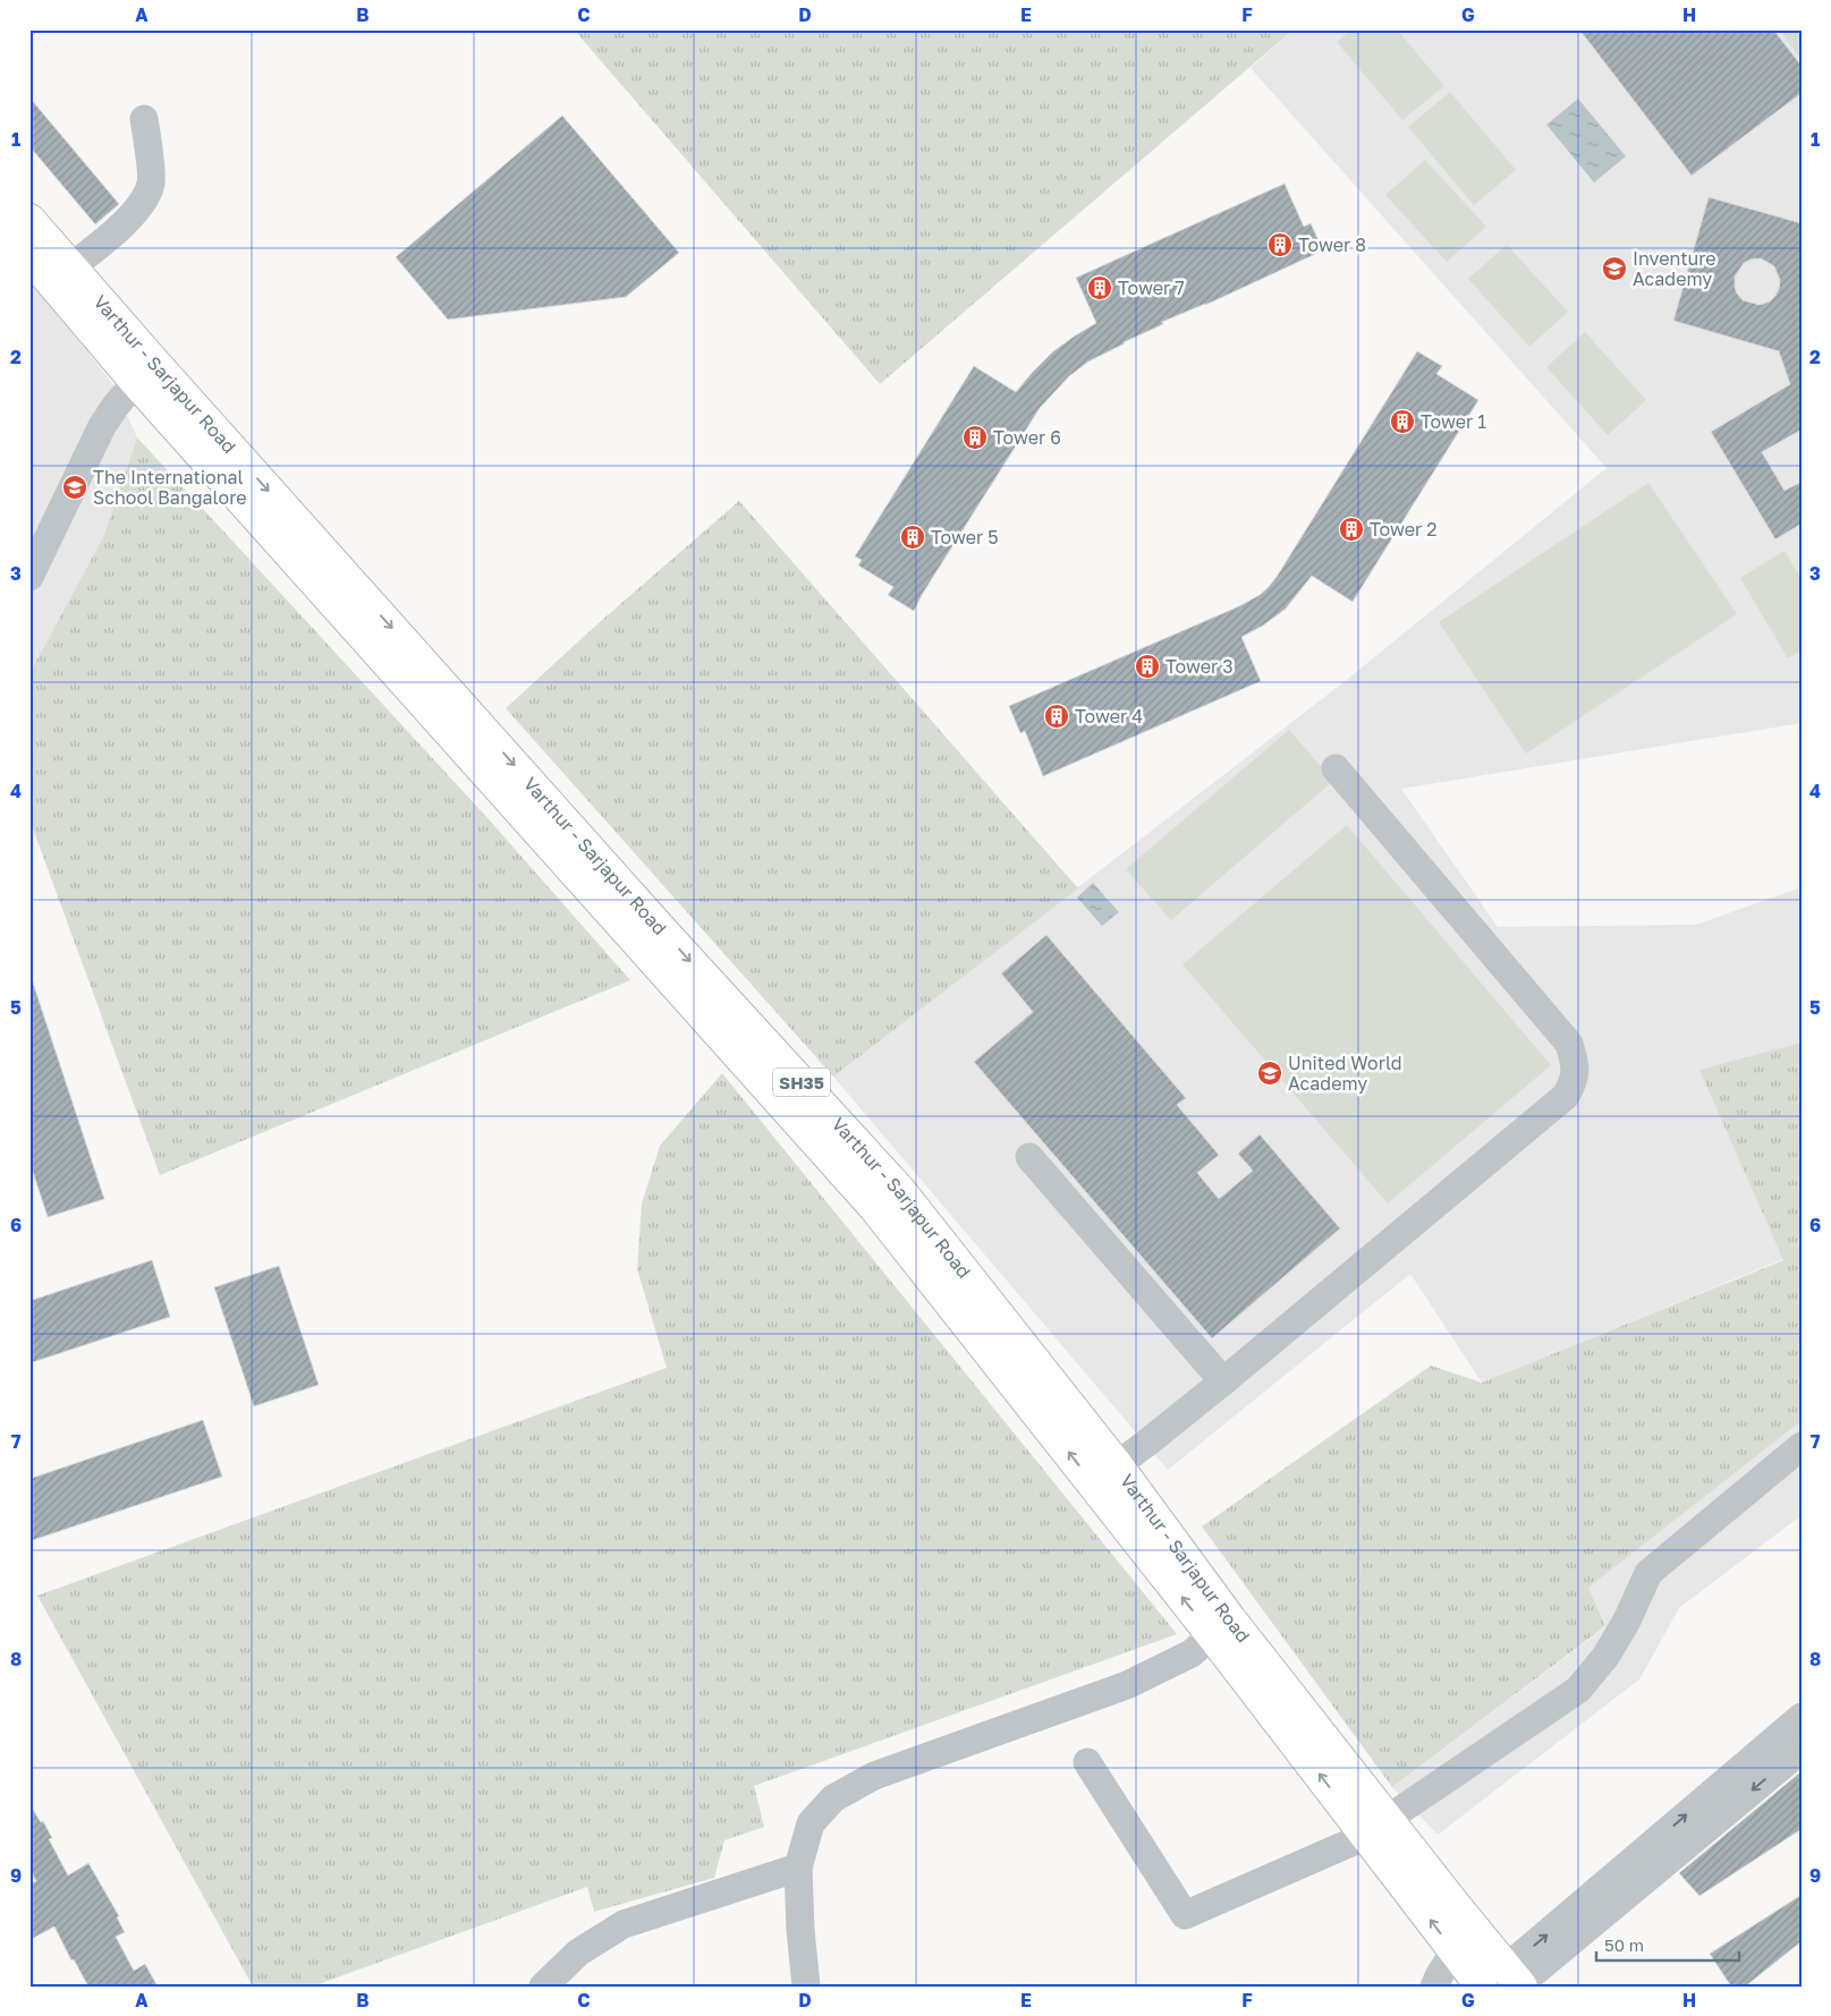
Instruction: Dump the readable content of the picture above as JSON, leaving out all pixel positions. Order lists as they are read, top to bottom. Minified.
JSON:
{"streets":{"main road":["Varthur - Sarjapur Road","SH35"]},"places":{"building":["Tower 8","Tower 7","Tower 1","Tower 6","Tower 2","Tower 5","Tower 3","Tower 4"],"school or university":["Inventure Academy","The International School Bangalore","United World Academy"]},"scale_bar":"50 m","grid":{"columns":["A","B","C","D","E","F","G","H"],"rows":["1","2","3","4","5","6","7","8","9"]}}
